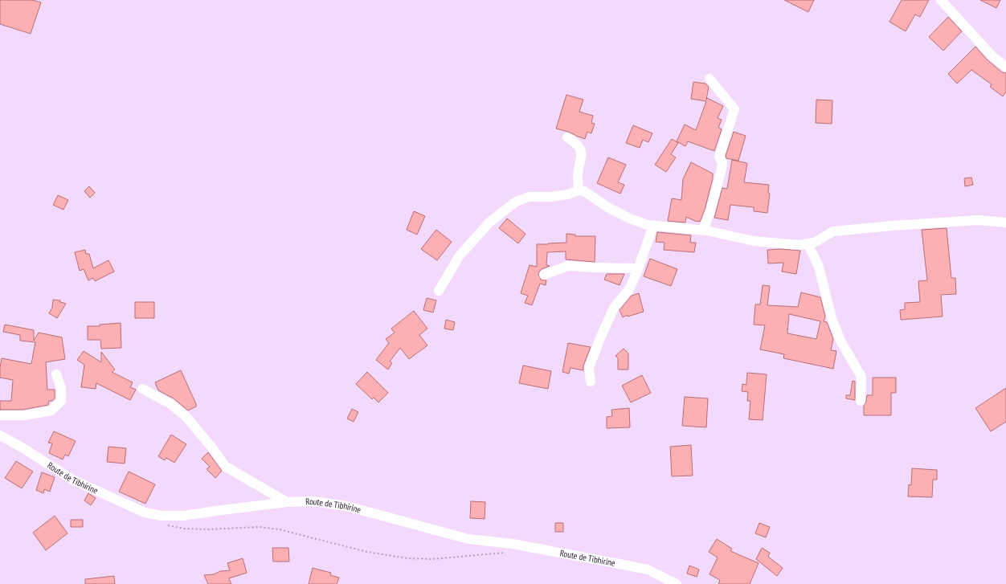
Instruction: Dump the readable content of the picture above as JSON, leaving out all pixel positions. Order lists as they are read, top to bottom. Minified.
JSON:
{"streets":{"street":["Route de Tibhirine"]}}
